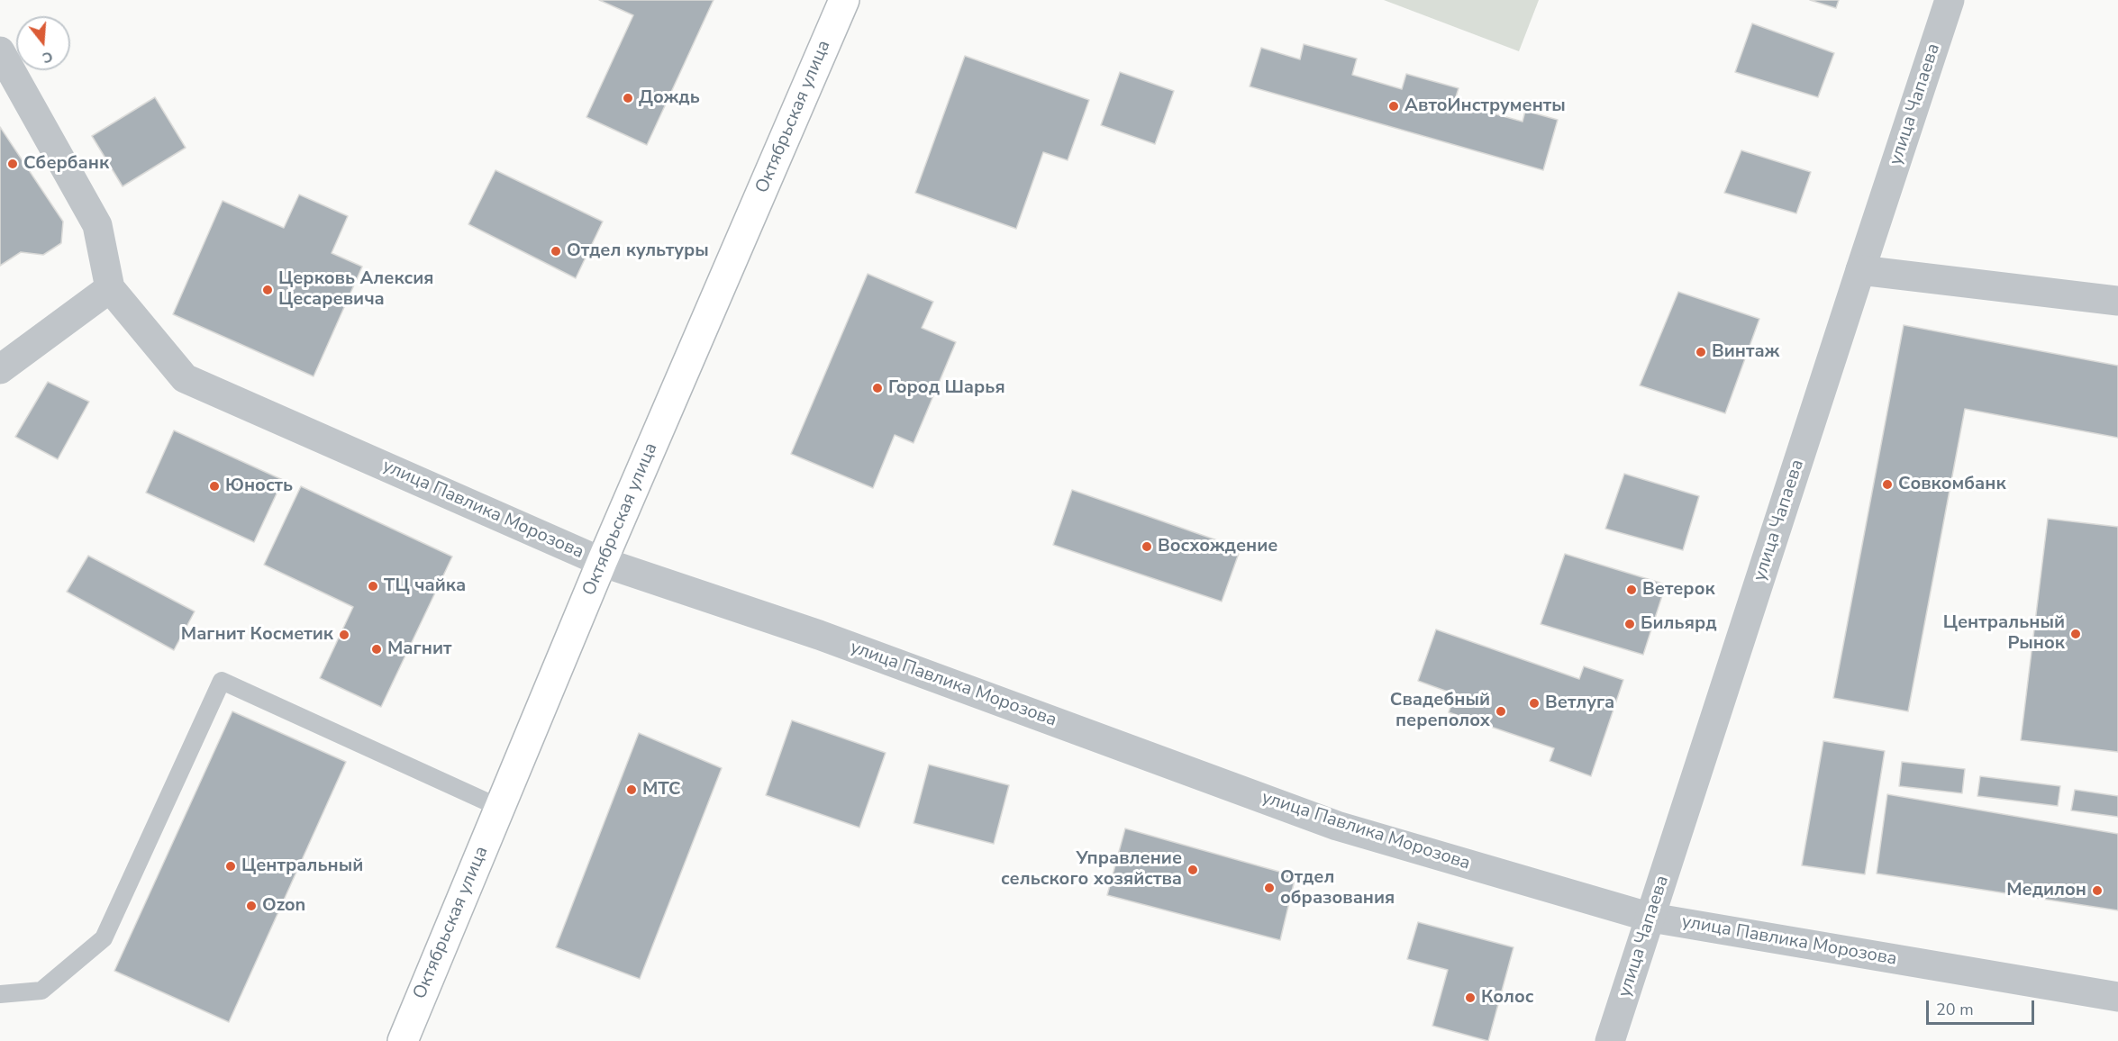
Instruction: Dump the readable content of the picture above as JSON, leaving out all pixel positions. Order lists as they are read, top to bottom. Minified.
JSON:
{"streets":{"main road":["Октябрьская улица"],"street":["улица Чапаева","улица Павлика Морозова"]},"crossings":[["улица Чапаева","улица Павлика Морозова"],["Октябрьская улица","улица Павлика Морозова"]],"places":["Дождь","АвтоИнструменты","Сбербанк","Отдел культуры","Церковь Алексия Цесаревича","Винтаж","Город Шарья","Совкомбанк","Юность","Восхождение","ТЦ чайка","Ветерок","Бильярд","Центральный Рынок","Магнит Косметик","Магнит","Ветлуга","Свадебный переполох","МТС","Центральный","Управление сельского хозяйства","Отдел образования","Медилон","Ozon","Колос"],"scale_bar":"20 m","north":"bottom"}
